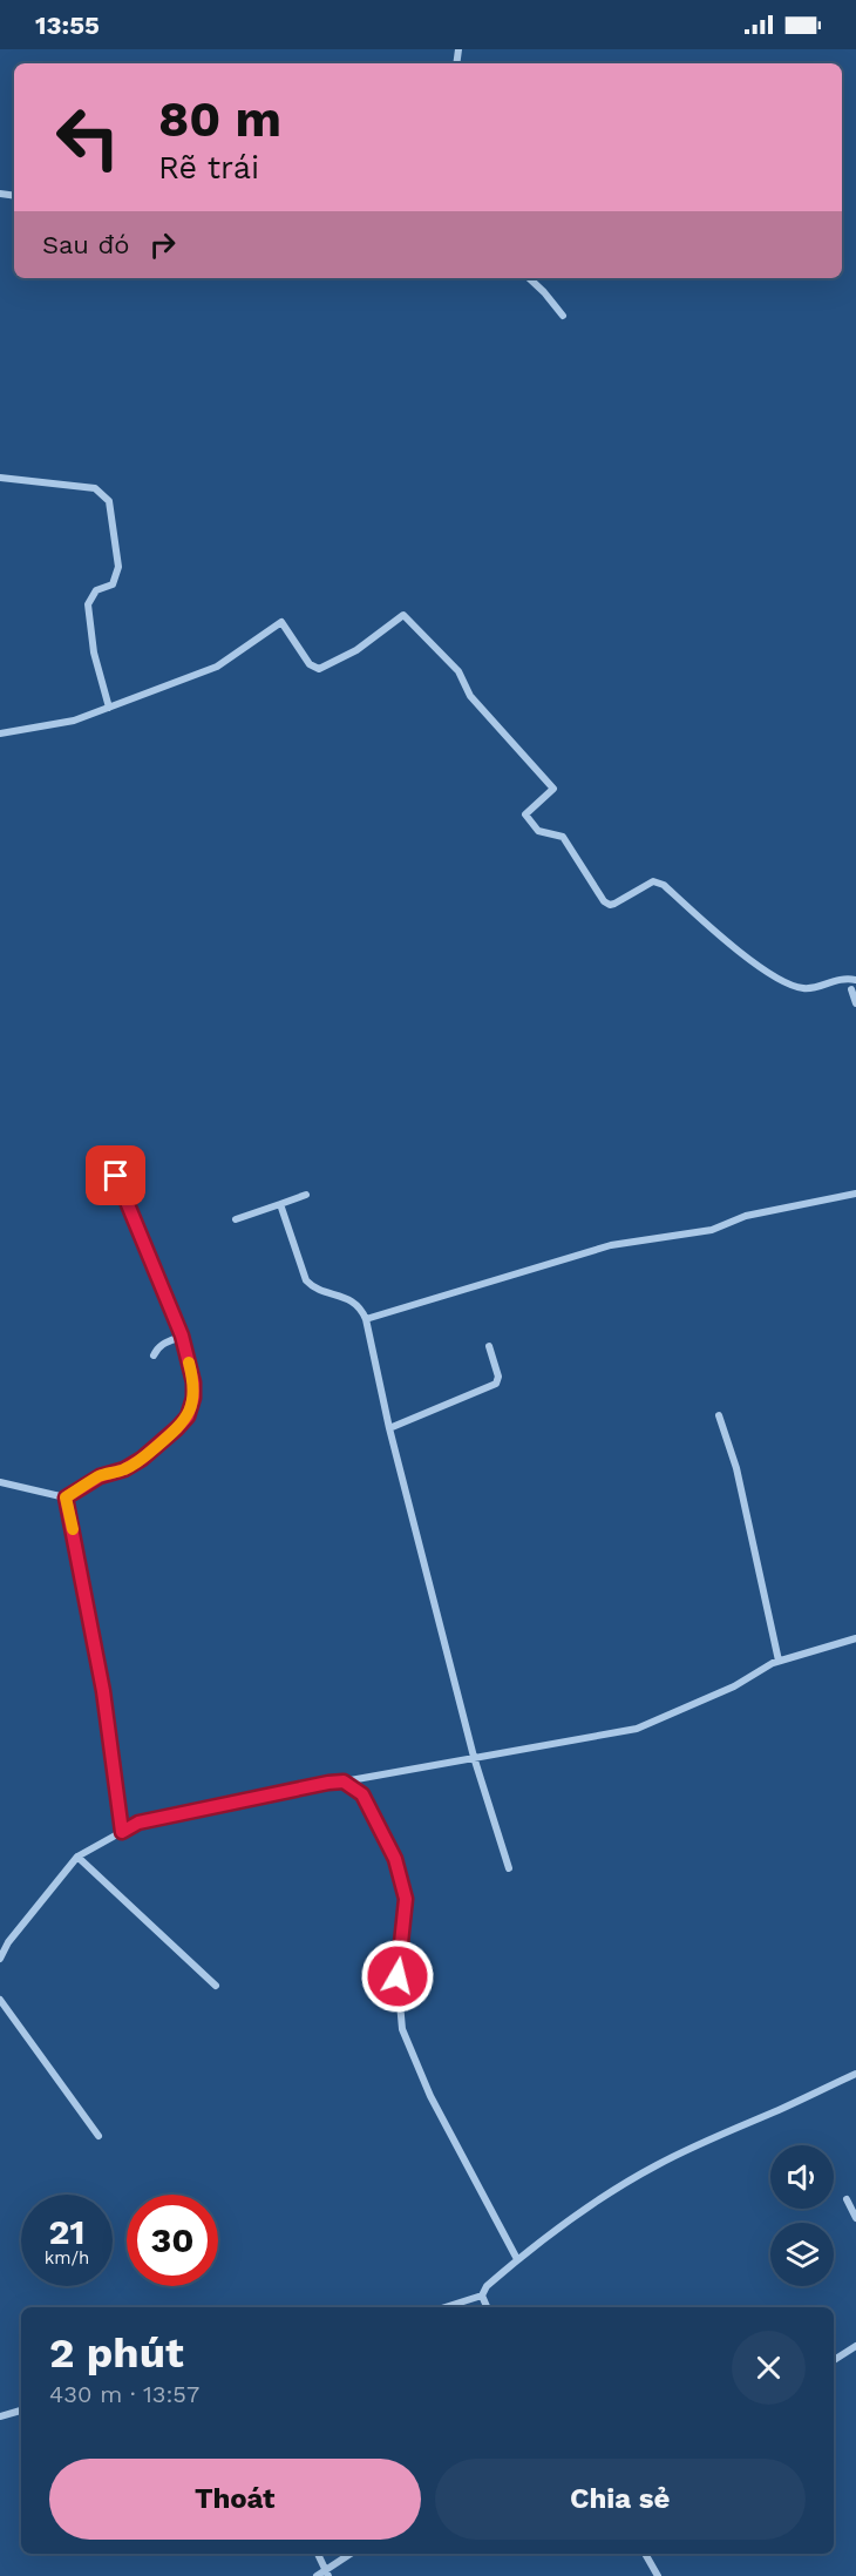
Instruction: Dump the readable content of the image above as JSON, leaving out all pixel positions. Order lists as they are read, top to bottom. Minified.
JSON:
{"page":{"status":"13:55","turn":["80 m","Rẽ trái"],"then":"Sau đó","speed":"21 km/h","limit":"30","heading":["2 phút","430 m · 13:57"],"buttons":["Thoát","Chia sẻ"]}}
